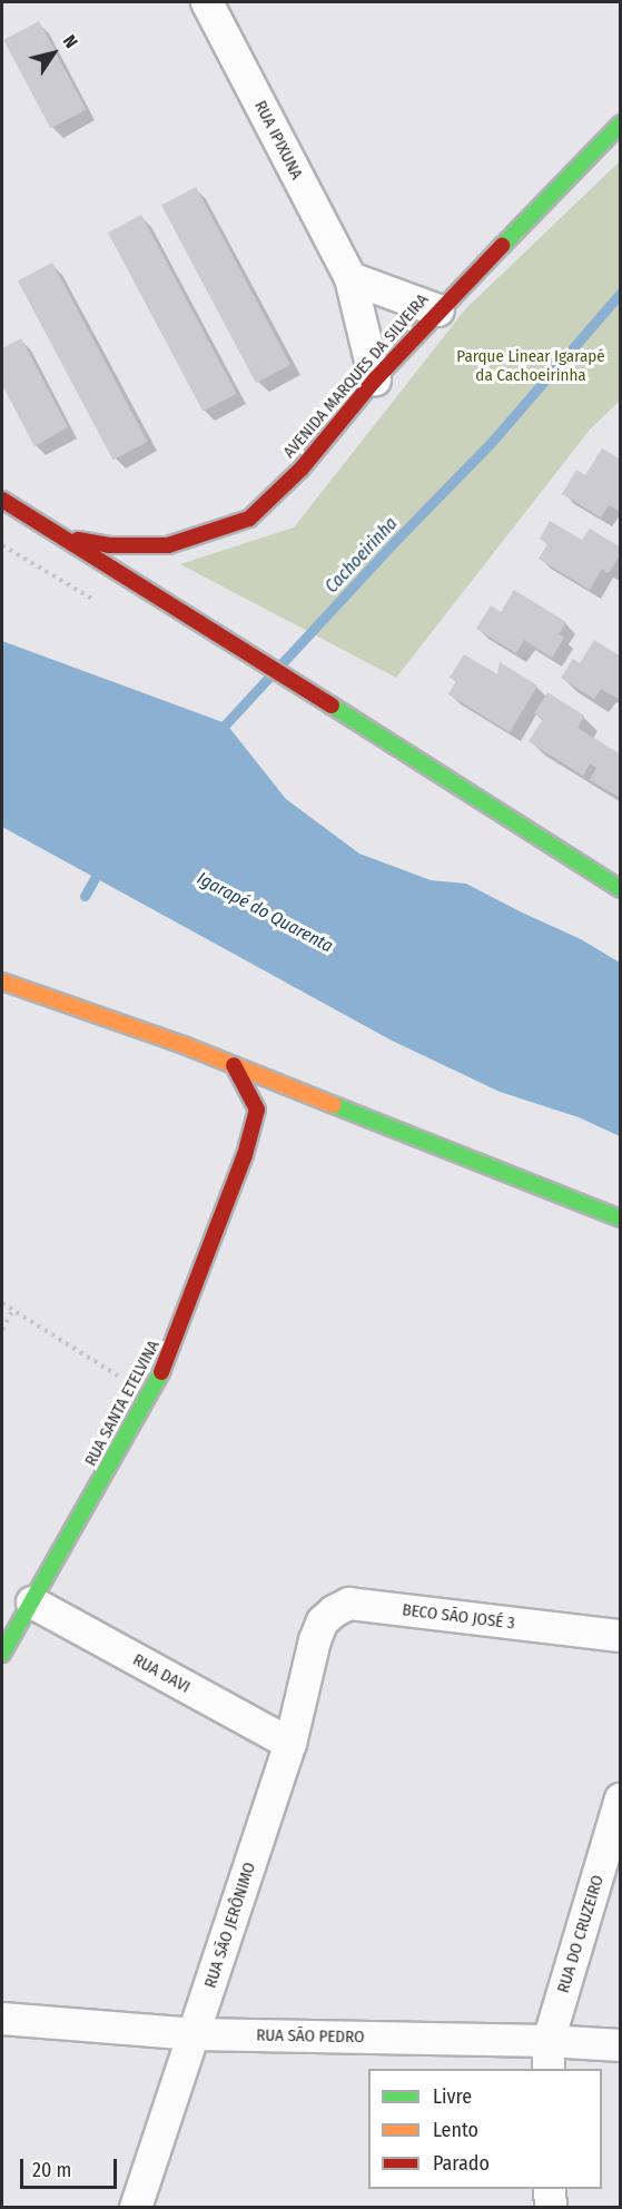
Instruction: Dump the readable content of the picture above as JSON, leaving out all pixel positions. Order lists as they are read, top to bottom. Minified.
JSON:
{"streets":{"street":["RUA IPIXUNA","AVENIDA MARQUES DA SILVEIRA","RUA SANTA ETELVINA","BECO SÃO JOSÉ 3","RUA DAVI","RUA SÃO JERÔNIMO","RUA DO CRUZEIRO","RUA SÃO PEDRO"]},"crossings":[["RUA IPIXUNA","AVENIDA MARQUES DA SILVEIRA"],["RUA SANTA ETELVINA","RUA DAVI"],["BECO SÃO JOSÉ 3","RUA SÃO JERÔNIMO"],["RUA DAVI","RUA SÃO JERÔNIMO"],["RUA SÃO JERÔNIMO","RUA SÃO PEDRO"],["RUA DO CRUZEIRO","RUA SÃO PEDRO"]],"water":["Cachoeirinha","Igarapé do Quarenta"],"parks":["Parque Linear Igarapé da Cachoeirinha"],"legend":["Livre","Lento","Parado"],"scale_bar":"20 m","north":"top right"}
